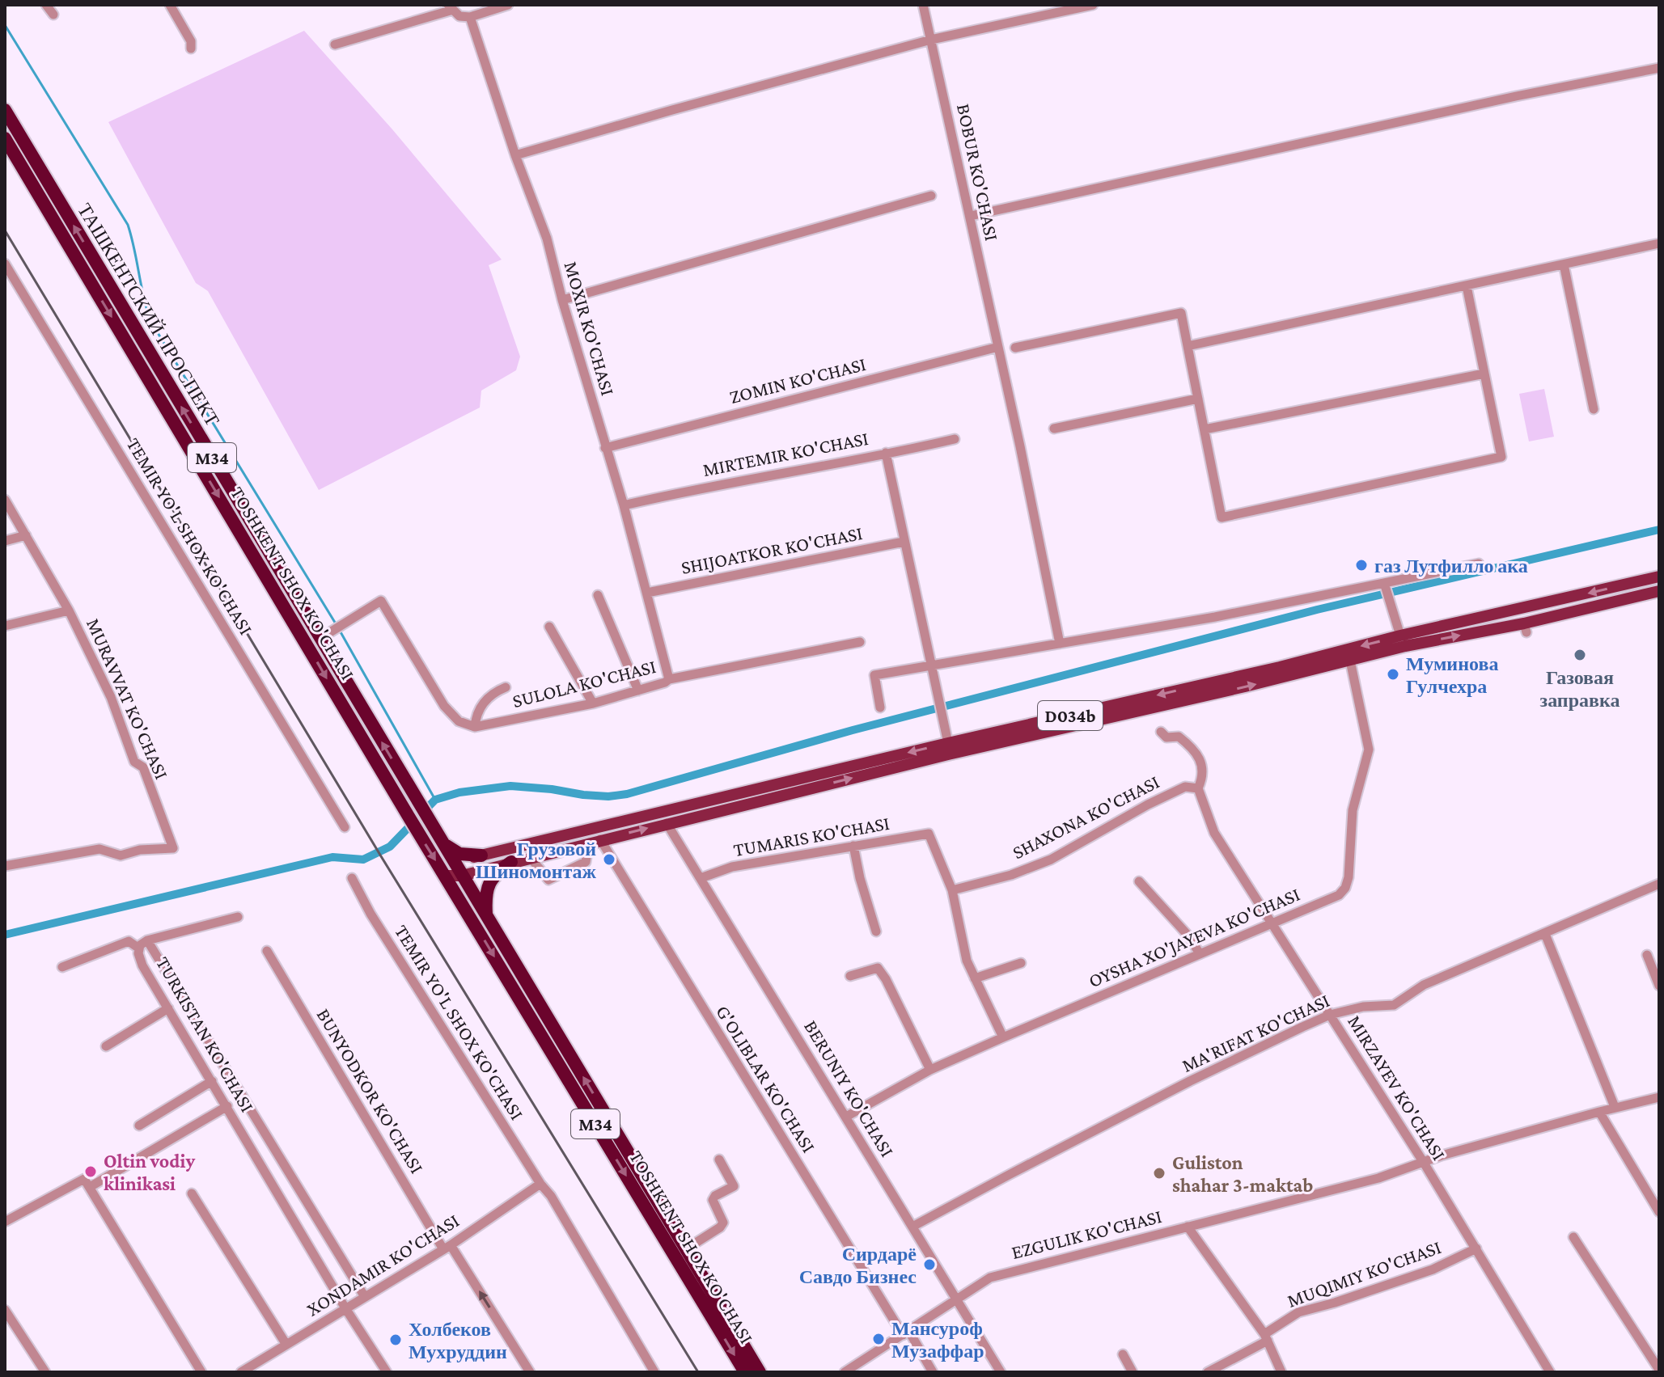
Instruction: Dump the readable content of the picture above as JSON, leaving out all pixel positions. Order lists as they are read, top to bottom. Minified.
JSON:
{"streets":{"highway":["ТАШКЕНТСКИЙ ПРОСПЕКТ","M34","TOSHKENT SHOX KO'CHASI"],"main road":["D034b"],"street":["BOBUR KO'CHASI","MOXIR KO'CHASI","ZOMIN KO'CHASI","MIRTEMIR KO'CHASI","TEMIR YO'L SHOX KO'CHASI","SHIJOATKOR KO'CHASI","SULOLA KO'CHASI","MURAVVAT KO'CHASI","SHAXONA KO'CHASI","TUMARIS KO'CHASI","OYSHA XO'JAYEVA KO'CHASI","MA'RIFAT KO'CHASI","TURKISTAN KO'CHASI","G'OLIBLAR KO'CHASI","MIRZAYEV KO'CHASI","BERUNIY KO'CHASI","BUNYODKOR KO'CHASI","EZGULIK KO'CHASI","XONDAMIR KO'CHASI","MUQIMIY KO'CHASI"]},"crossings":[["BOBUR KO'CHASI","ZOMIN KO'CHASI"],["ТАШКЕНТСКИЙ ПРОСПЕКТ","M34"],["MOXIR KO'CHASI","ZOMIN KO'CHASI"],["MOXIR KO'CHASI","MIRTEMIR KO'CHASI"],["MOXIR KO'CHASI","SHIJOATKOR KO'CHASI"],["MOXIR KO'CHASI","SULOLA KO'CHASI"],["M34","TOSHKENT SHOX KO'CHASI"],["M34","D034b"],["TEMIR YO'L SHOX KO'CHASI","XONDAMIR KO'CHASI"],["TOSHKENT SHOX KO'CHASI","D034b"],["D034b","OYSHA XO'JAYEVA KO'CHASI"],["D034b","G'OLIBLAR KO'CHASI"],["D034b","BERUNIY KO'CHASI"],["SHAXONA KO'CHASI","TUMARIS KO'CHASI"],["SHAXONA KO'CHASI","MIRZAYEV KO'CHASI"],["TUMARIS KO'CHASI","BERUNIY KO'CHASI"],["OYSHA XO'JAYEVA KO'CHASI","MIRZAYEV KO'CHASI"],["OYSHA XO'JAYEVA KO'CHASI","BERUNIY KO'CHASI"],["MA'RIFAT KO'CHASI","MIRZAYEV KO'CHASI"],["MA'RIFAT KO'CHASI","BERUNIY KO'CHASI"],["TURKISTAN KO'CHASI","XONDAMIR KO'CHASI"],["G'OLIBLAR KO'CHASI","EZGULIK KO'CHASI"],["MIRZAYEV KO'CHASI","EZGULIK KO'CHASI"],["MIRZAYEV KO'CHASI","MUQIMIY KO'CHASI"],["BERUNIY KO'CHASI","EZGULIK KO'CHASI"],["BUNYODKOR KO'CHASI","XONDAMIR KO'CHASI"]],"one_way":["ТАШКЕНТСКИЙ ПРОСПЕКТ"],"places":["газ Лутфилло ака","Газовая заправка","Муминова Гулчехра","Грузовой Шиномонтаж","Oltin vodiy klinikasi","Guliston shahar 3-maktab","Сирдарё Савдо Бизнес","Мансуроф Музаффар","Холбеков Мухруддин"]}
